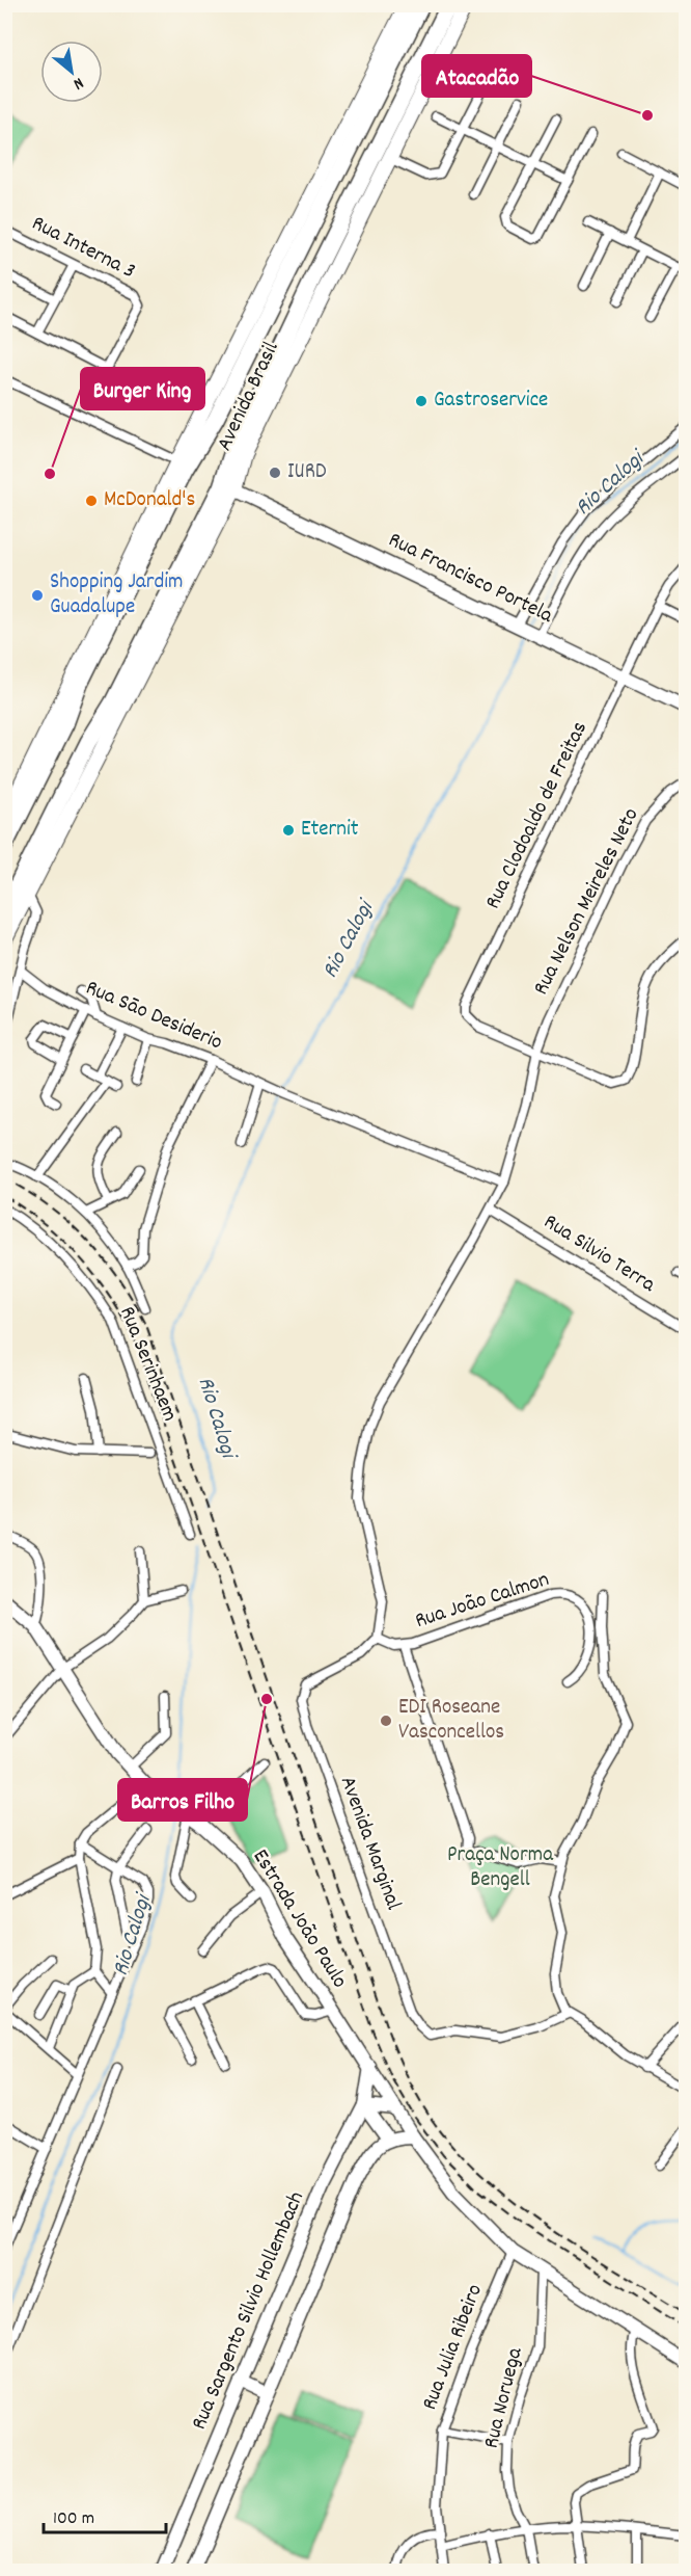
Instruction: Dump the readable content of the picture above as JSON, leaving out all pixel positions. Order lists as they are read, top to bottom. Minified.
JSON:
{"streets":{"highway":["Avenida Brasil"],"main road":["Rua Francisco Portela","Estrada João Paulo","Rua Sargento Silvio Hollembach"],"street":["Rua Interna 3","Rua Clodoaldo de Freitas","Rua Nelson Meireles Neto","Rua Sāo Desiderio","Rua Silvio Terra","Rua Serinhaem","Rua João Calmon","Avenida Marginal","Rua Julia Ribeiro","Rua Noruega"]},"crossings":[["Avenida Brasil","Rua Francisco Portela"],["Rua Francisco Portela","Rua Clodoaldo de Freitas"],["Rua Clodoaldo de Freitas","Rua Nelson Meireles Neto"],["Rua Nelson Meireles Neto","Rua Sāo Desiderio"],["Rua Nelson Meireles Neto","Rua Silvio Terra"],["Rua Nelson Meireles Neto","Rua João Calmon"],["Rua Nelson Meireles Neto","Avenida Marginal"],["Rua João Calmon","Avenida Marginal"],["Estrada João Paulo","Rua Sargento Silvio Hollembach"],["Estrada João Paulo","Rua Julia Ribeiro"],["Estrada João Paulo","Rua Noruega"]],"water":["Rio Calogi"],"parks":["Praça Norma Bengell"],"places":["Atacadão","Gastroservice","IURD","Burger King","McDonald's","Shopping Jardim Guadalupe","Eternit","Barros Filho","EDI Roseane Vasconcellos"],"scale_bar":"100 m","north":"bottom right"}
